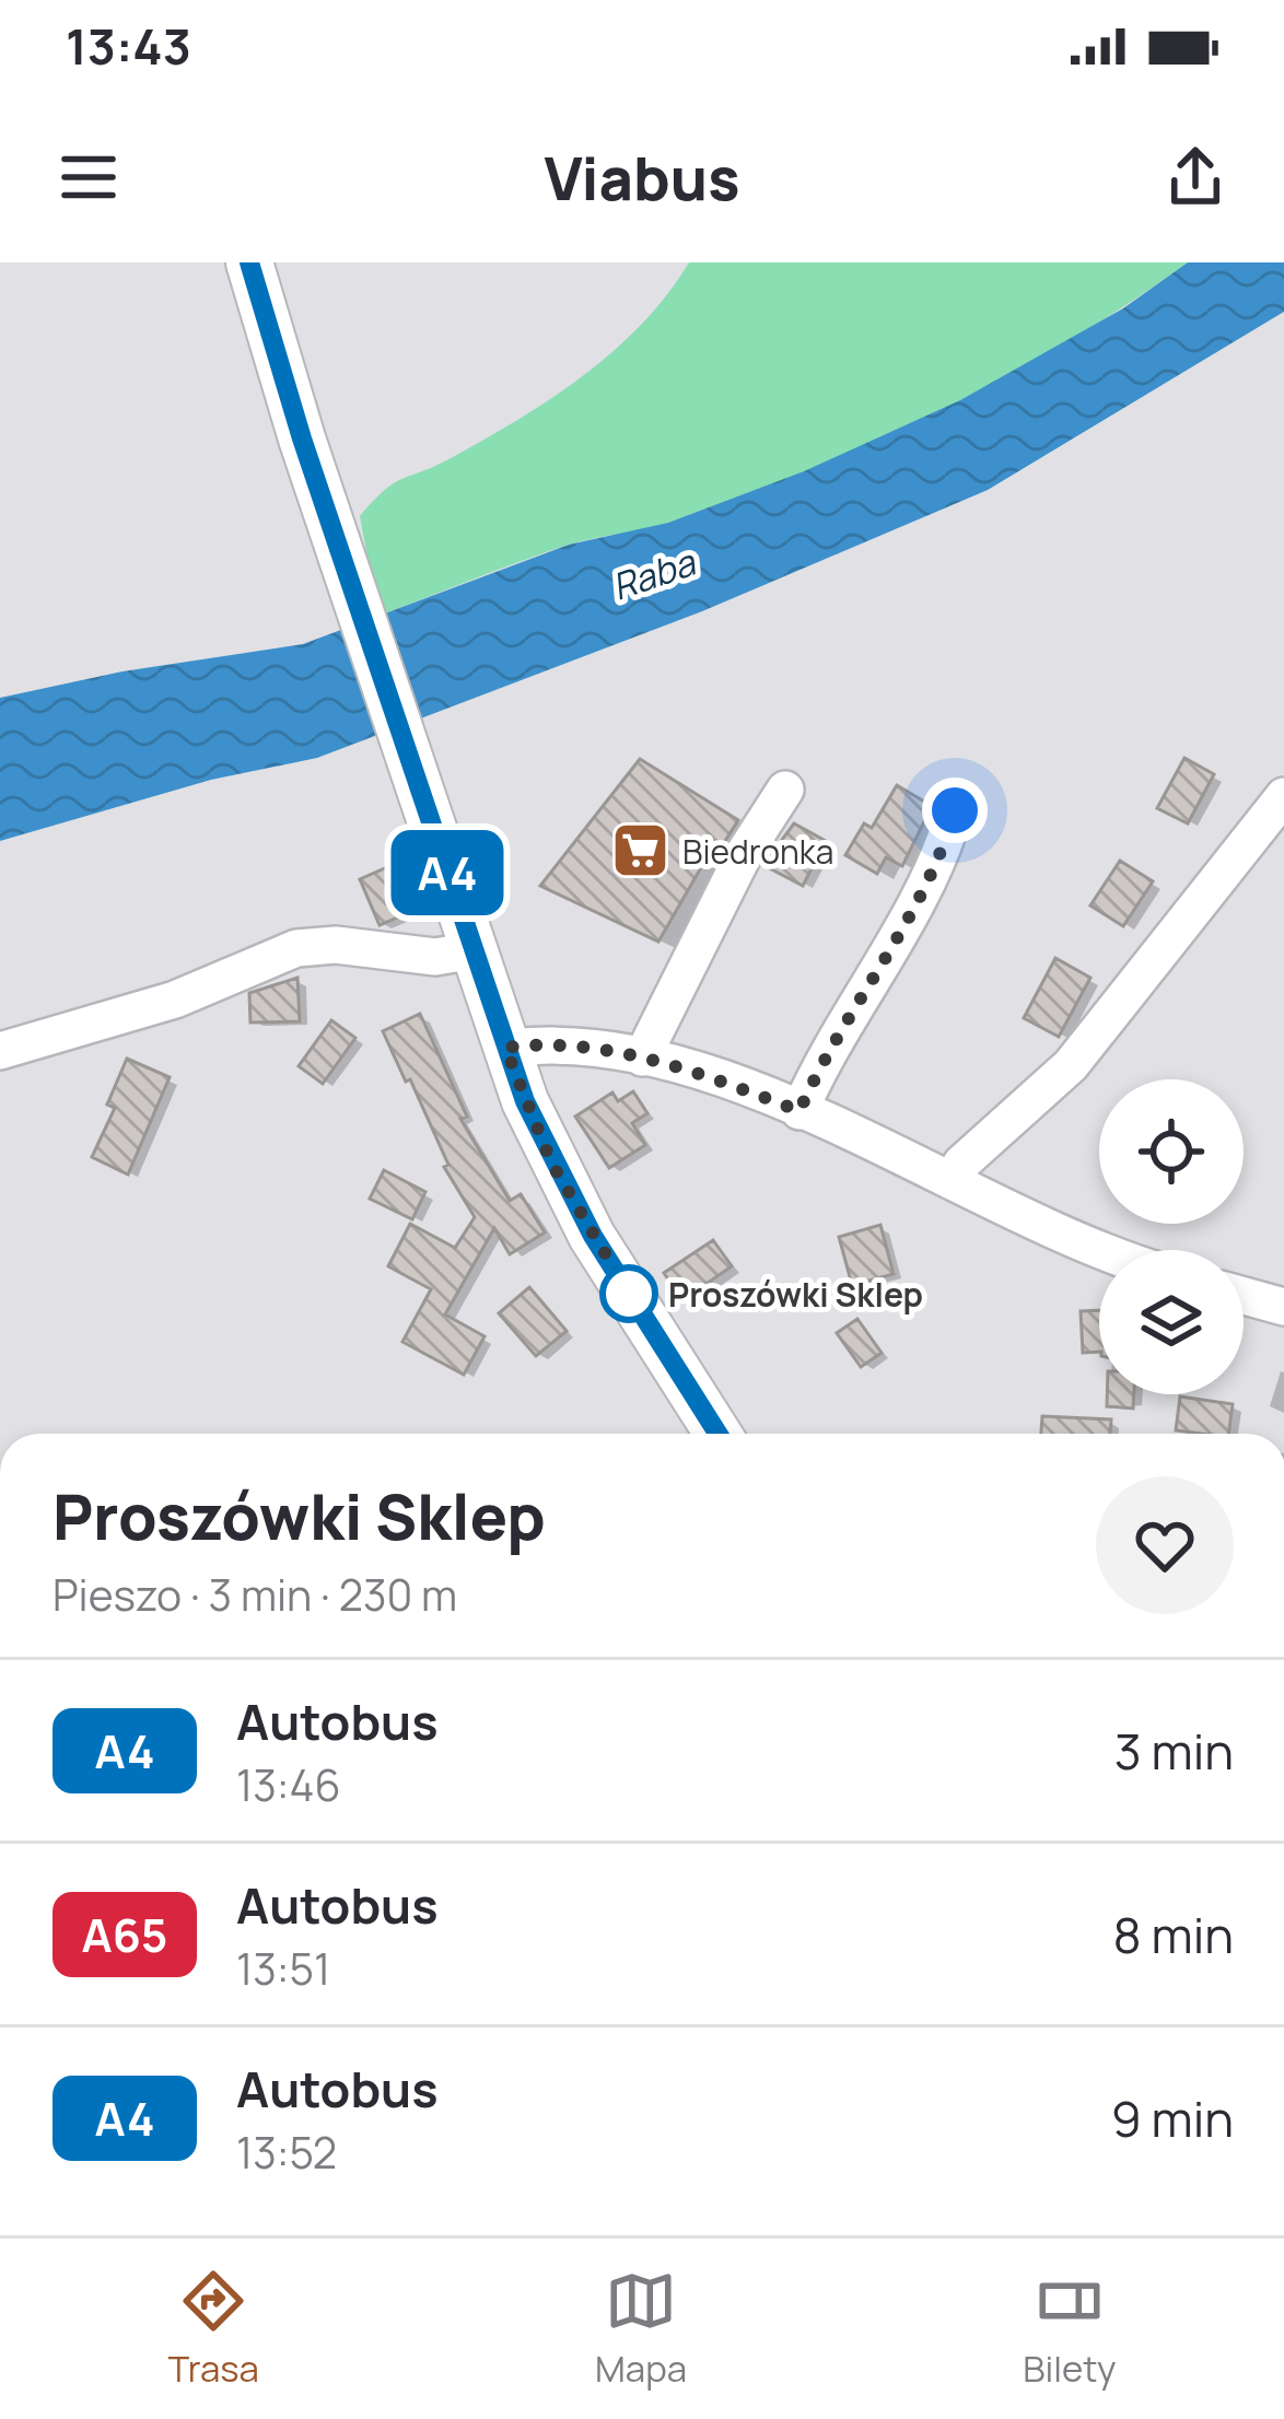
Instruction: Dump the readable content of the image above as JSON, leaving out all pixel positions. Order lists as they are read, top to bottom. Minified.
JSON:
{"water":["Raba"],"places":{"supermarket":["Biedronka"],"other":["Proszówki Sklep"]},"lines":["bus line A4"],"page":{"status":"13:43","header":"Viabus","on_map":"A4","heading":["Proszówki Sklep","Pieszo · 3 min · 230 m"],"list":[{"mark":"A4","name":"Autobus","note":"13:46","value":"3 min"},{"mark":"A65","name":"Autobus","note":"13:51","value":"8 min"},{"mark":"A4","name":"Autobus","note":"13:52","value":"9 min"}],"tabs":["Trasa","Mapa","Bilety"]}}
